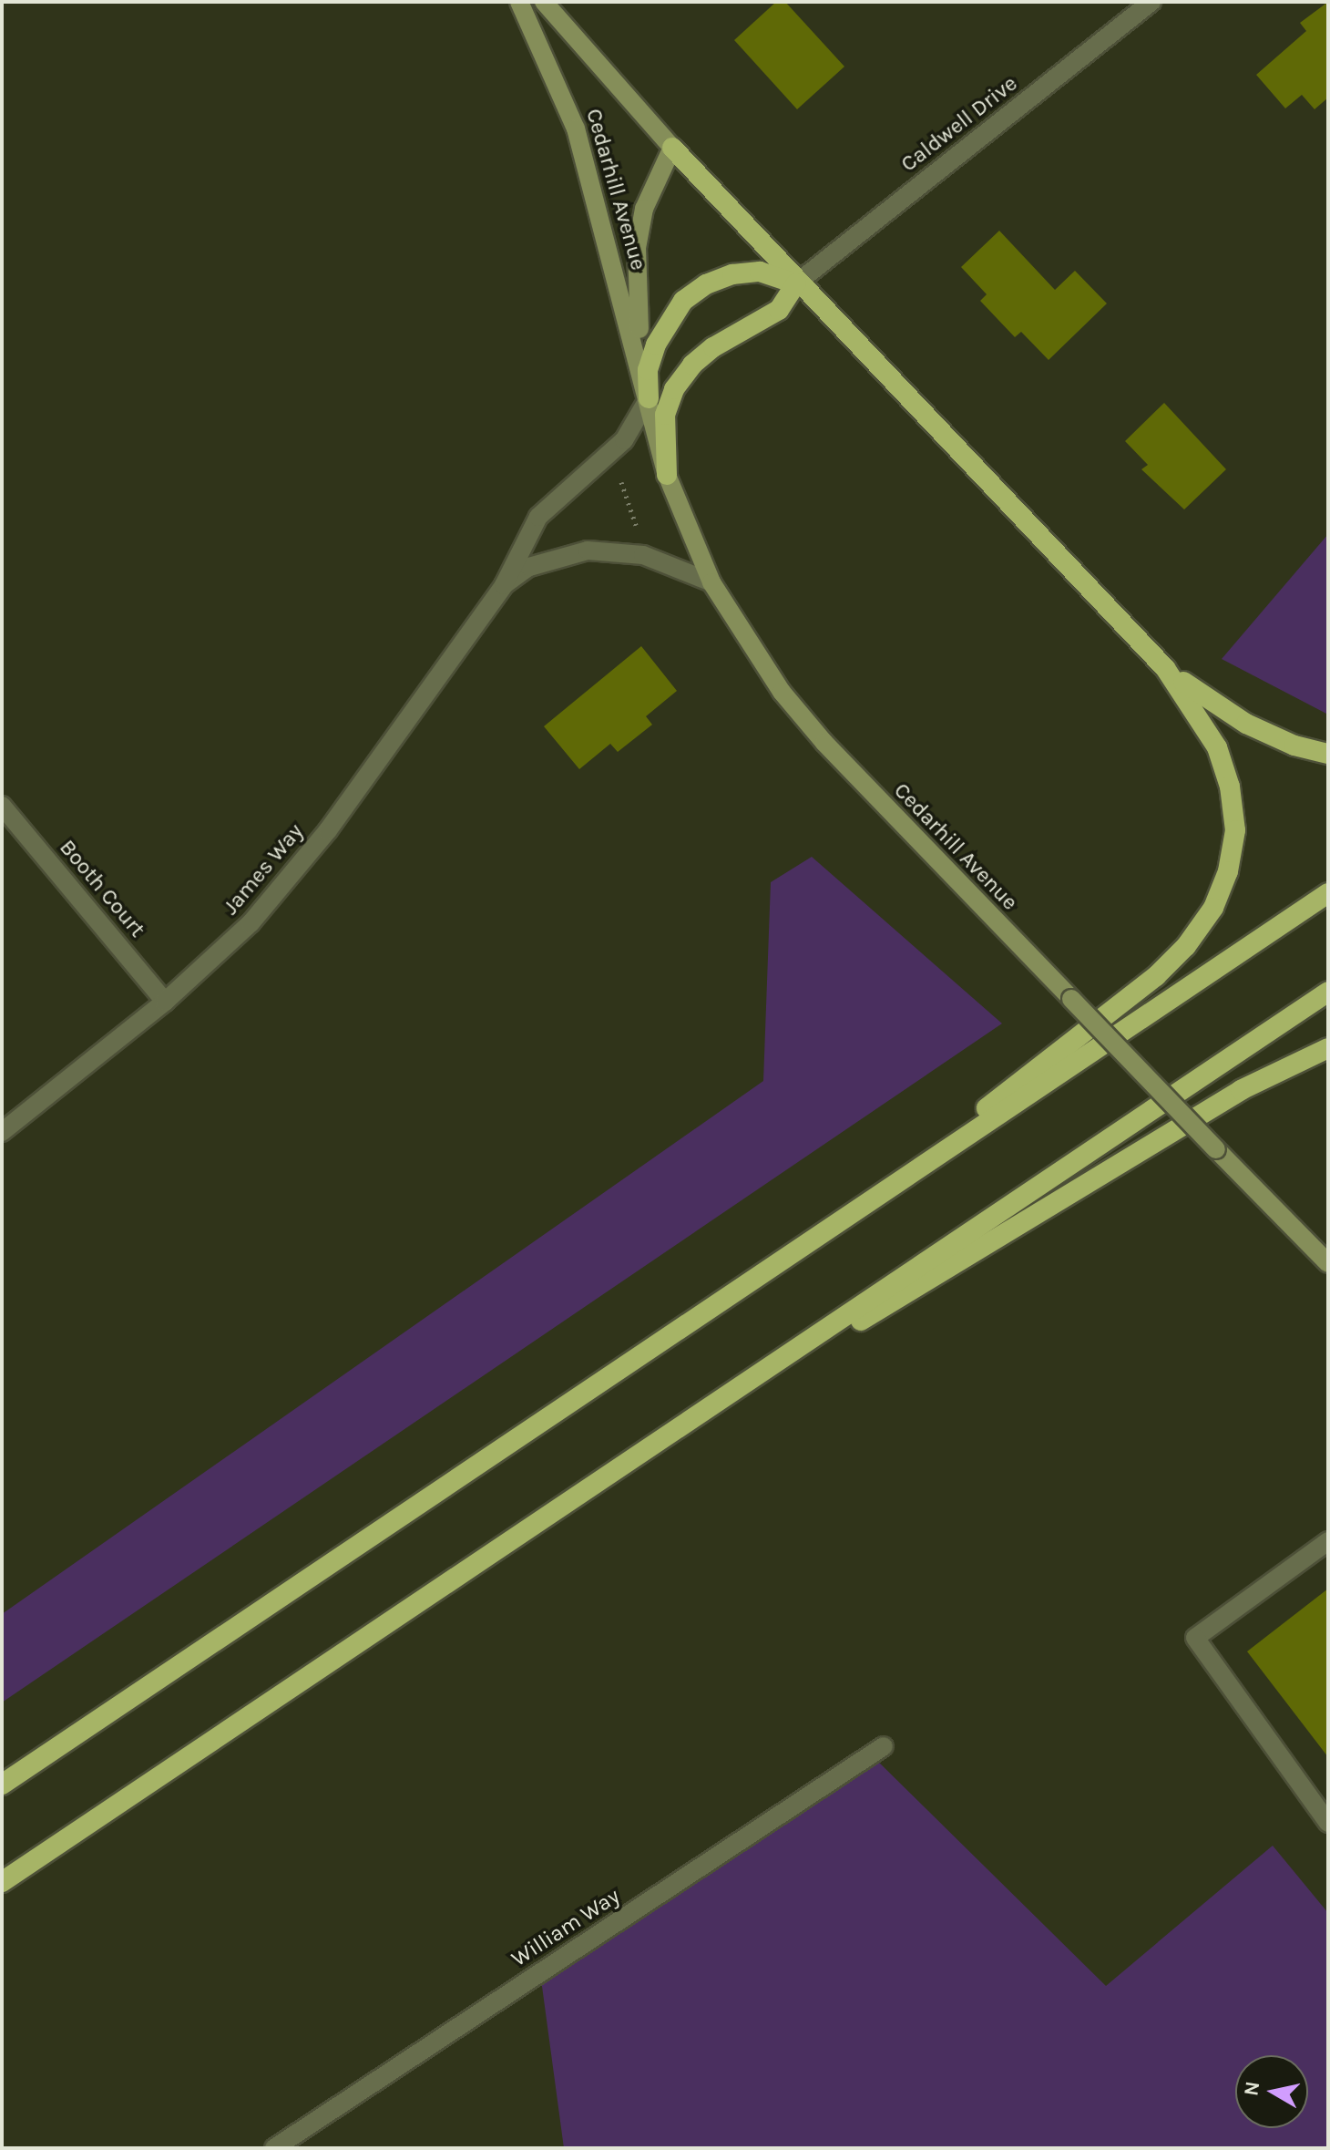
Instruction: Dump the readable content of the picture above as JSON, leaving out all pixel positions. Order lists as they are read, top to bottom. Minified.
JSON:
{"streets":{"main road":["Cedarhill Avenue"],"street":["Caldwell Drive","James Way","Booth Court","William Way"]},"crossings":[["Cedarhill Avenue","James Way"],["James Way","Booth Court"]],"north":"left"}
